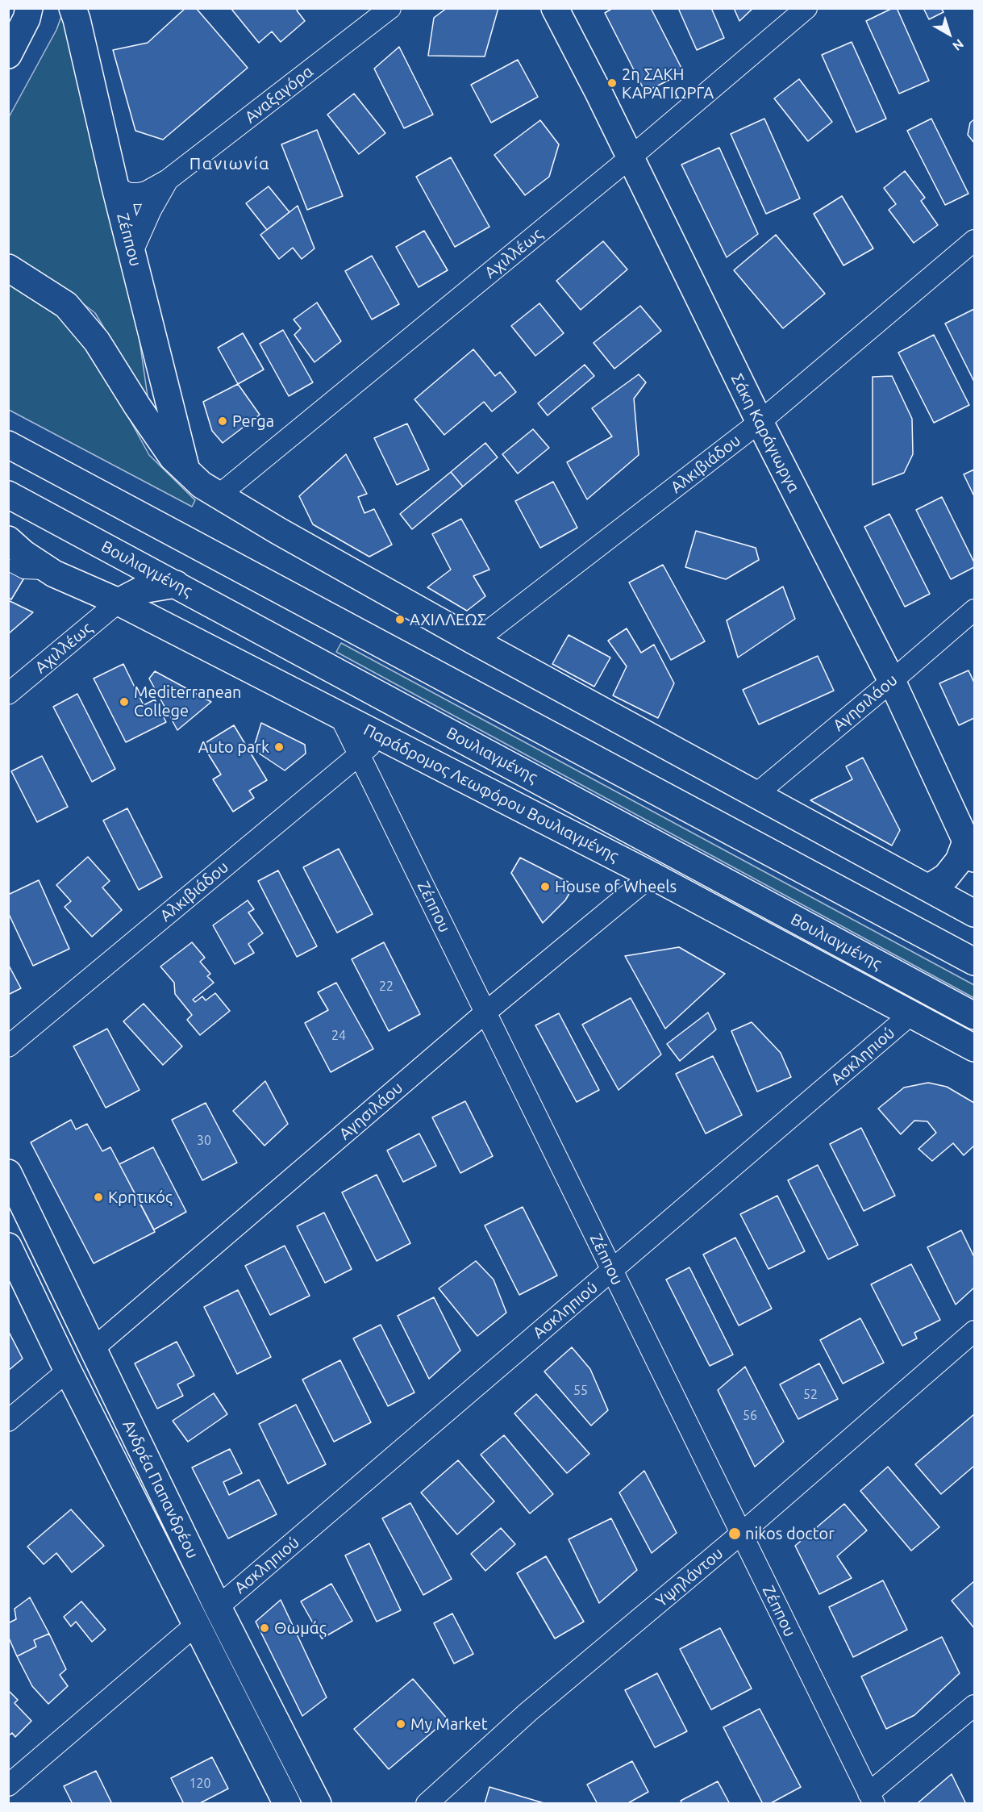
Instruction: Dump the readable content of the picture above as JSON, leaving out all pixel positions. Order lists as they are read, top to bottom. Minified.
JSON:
{"streets":{"street":["Αναξαγόρα","Ζέππου","Αχιλλέως","Σάκη Καράγιωργα","Αλκιβιάδου","Βουλιαγμένης","Αγησιλάου","Παράδρομος Λεωφόρου Βουλιαγμένης","Ασκληπιού","Ανδρέα Παπανδρέου","Υψηλάντου"]},"crossings":[["Αναξαγόρα","Ζέππου"],["Ζέππου","Αλκιβιάδου"],["Ζέππου","Αγησιλάου"],["Ζέππου","Παράδρομος Λεωφόρου Βουλιαγμένης"],["Ζέππου","Ασκληπιού"],["Ζέππου","Υψηλάντου"],["Αχιλλέως","Σάκη Καράγιωργα"],["Αχιλλέως","Παράδρομος Λεωφόρου Βουλιαγμένης"],["Σάκη Καράγιωργα","Αλκιβιάδου"],["Σάκη Καράγιωργα","Αγησιλάου"],["Αλκιβιάδου","Παράδρομος Λεωφόρου Βουλιαγμένης"],["Αγησιλάου","Παράδρομος Λεωφόρου Βουλιαγμένης"],["Αγησιλάου","Ανδρέα Παπανδρέου"],["Παράδρομος Λεωφόρου Βουλιαγμένης","Ασκληπιού"],["Ασκληπιού","Ανδρέα Παπανδρέου"]],"districts":["Πανιωνία"],"places":["2η ΣΑΚΗ ΚΑΡΑΓΙΩΡΓΑ","Perga","ΑΧΙΛΛΕΩΣ","Mediterranean College","Auto park","House of Wheels","Κρητικός","nikos doctor","Θωμάς","My Market"],"house_numbers":["22","24","30","55","52","56","120"],"north":"bottom right"}
